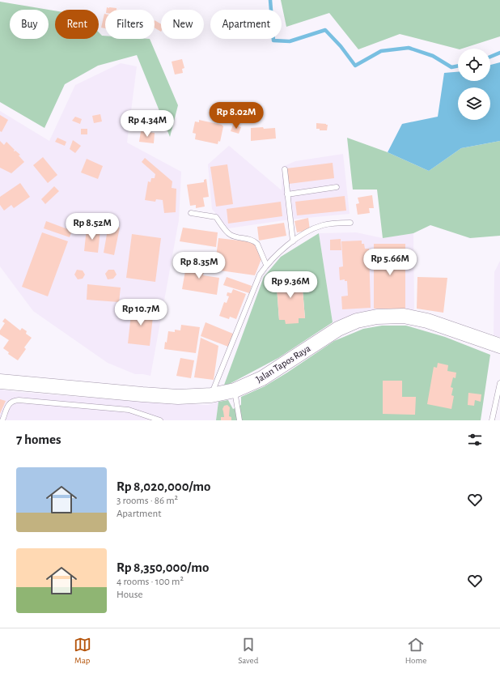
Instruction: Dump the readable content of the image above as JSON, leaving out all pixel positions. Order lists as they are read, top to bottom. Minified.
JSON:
{"streets":{"main road":["Jalan Tapos Raya"]},"page":{"chip":["Buy","Rent","Filters","New","Apartment"],"price":["Rp 8.02M","Rp 4.34M","Rp 8.52M","Rp 5.66M","Rp 8.35M","Rp 9.36M","Rp 10.7M"],"heading":"7 homes","list":[{"name":"Rp 8,020,000/mo","note":"3 rooms · 86 m² · Apartment"},{"name":"Rp 8,350,000/mo","note":"4 rooms · 100 m² · House"}],"tabs":["Map","Saved","Home"]}}
